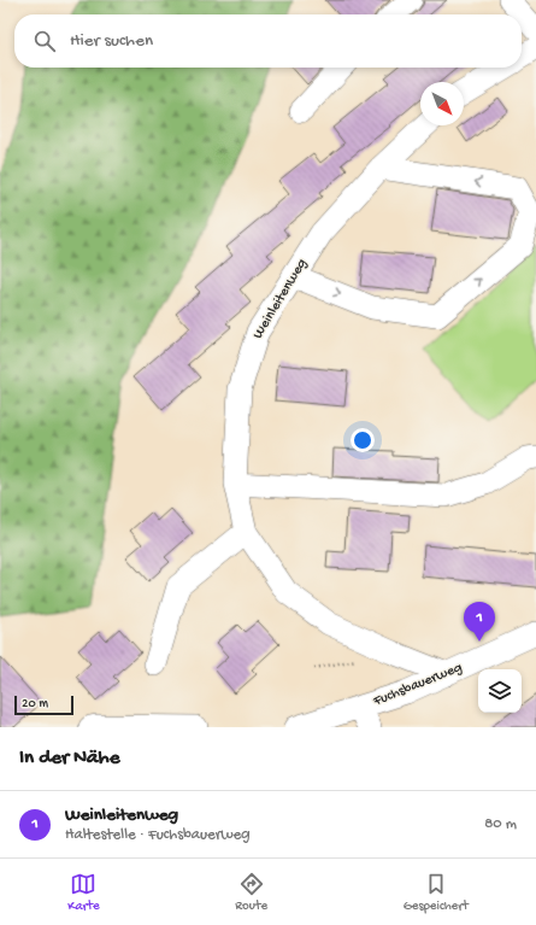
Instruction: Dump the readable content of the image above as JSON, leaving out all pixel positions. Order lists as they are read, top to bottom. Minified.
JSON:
{"streets":{"street":["Weinleitenweg","Fuchsbauerweg"]},"crossings":[["Weinleitenweg","Fuchsbauerweg"]],"scale_bar":"20 m","north":"bottom right","page":{"search":"Hier suchen","pins":"1","scale":"20 m","heading":"In der Nähe","list":[{"mark":"1","name":"Weinleitenweg","note":"Haltestelle · Fuchsbauerweg","value":"80 m"}],"nav":["Karte","Route","Gespeichert"]}}
